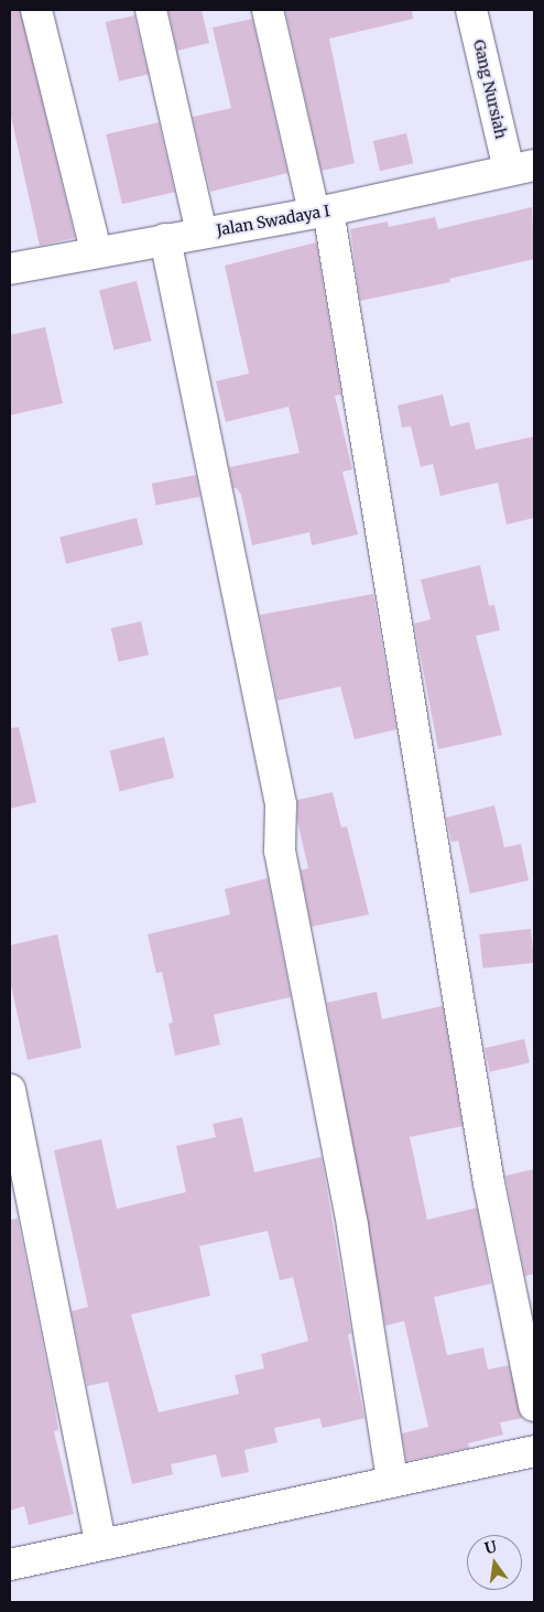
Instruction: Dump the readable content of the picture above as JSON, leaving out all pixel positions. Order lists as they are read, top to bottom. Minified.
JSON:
{"streets":{"street":["Gang Nursiah","Jalan Swadaya I"]},"crossings":[["Gang Nursiah","Jalan Swadaya I"]],"north":"top"}
